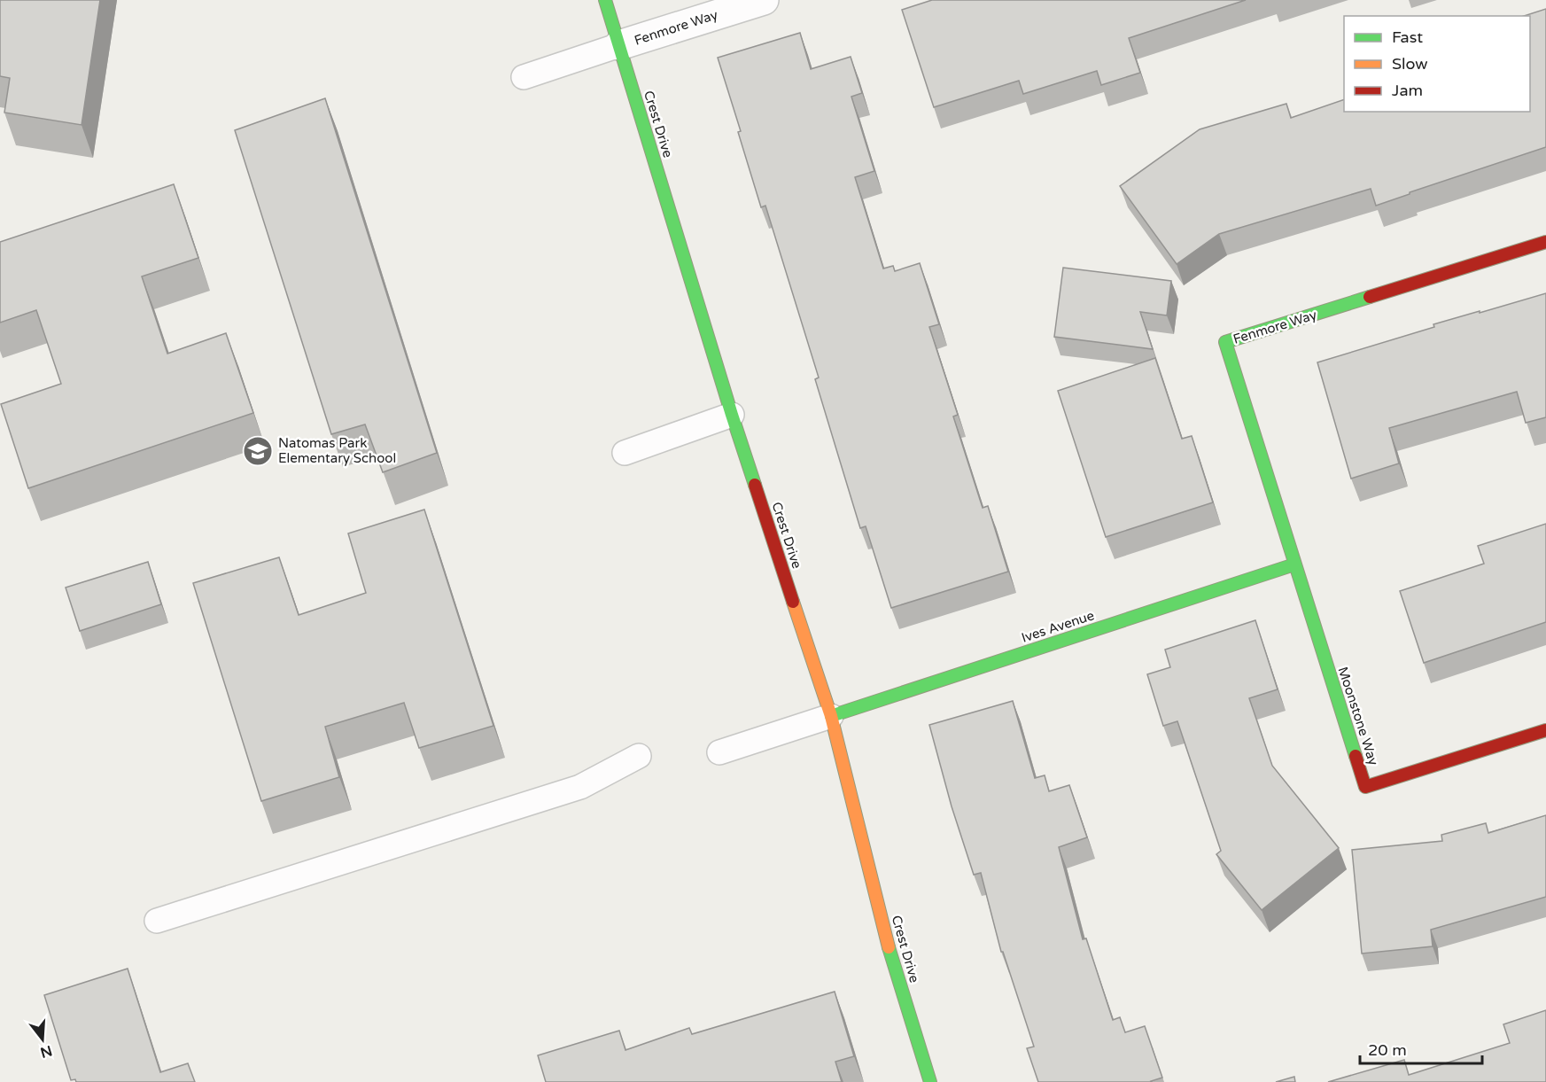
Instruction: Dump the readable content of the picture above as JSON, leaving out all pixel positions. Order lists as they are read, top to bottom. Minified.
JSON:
{"streets":{"street":["Fenmore Way","Crest Drive","Ives Avenue","Moonstone Way"]},"crossings":[["Fenmore Way","Crest Drive"],["Fenmore Way","Ives Avenue"],["Fenmore Way","Moonstone Way"],["Crest Drive","Ives Avenue"],["Ives Avenue","Moonstone Way"]],"places":{"school or university":["Natomas Park Elementary School"]},"legend":["Fast","Slow","Jam"],"scale_bar":"20 m","north":"bottom"}
